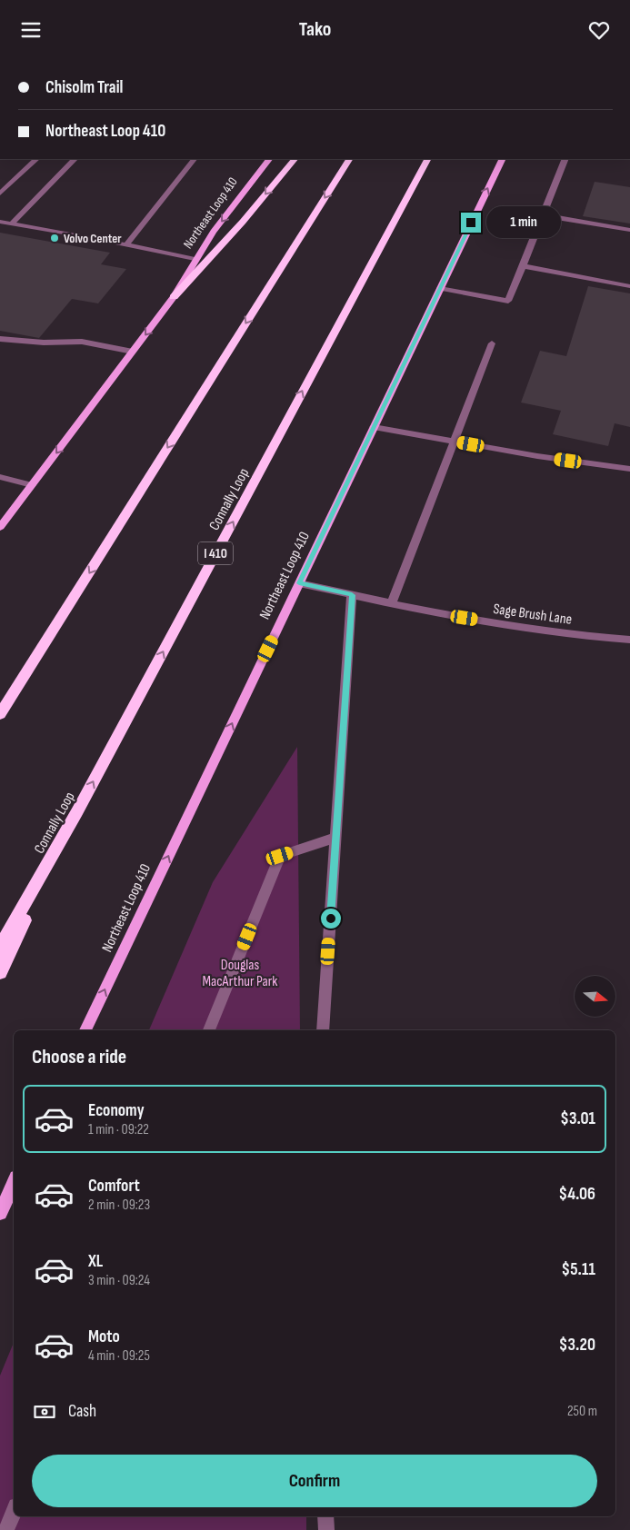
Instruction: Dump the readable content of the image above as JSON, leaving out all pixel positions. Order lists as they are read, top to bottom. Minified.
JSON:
{"streets":{"highway":["Connally Loop","I 410"],"main road":["Northeast Loop 410"],"street":["Sage Brush Lane"]},"crossings":[["Northeast Loop 410","Sage Brush Lane"]],"parks":["Douglas MacArthur Park"],"places":["Volvo Center"],"north":"right","page":{"header":"Tako","banner":["Chisolm Trail","Northeast Loop 410"],"bubble":"1 min","heading":"Choose a ride","list":[{"name":"Economy","note":"1 min · 09:22","value":"$3.01"},{"name":"Comfort","note":"2 min · 09:23","value":"$4.06"},{"name":"XL","note":"3 min · 09:24","value":"$5.11"},{"name":"Moto","note":"4 min · 09:25","value":"$3.20"}],"pay":["Cash","250 m"],"buttons":"Confirm"}}
